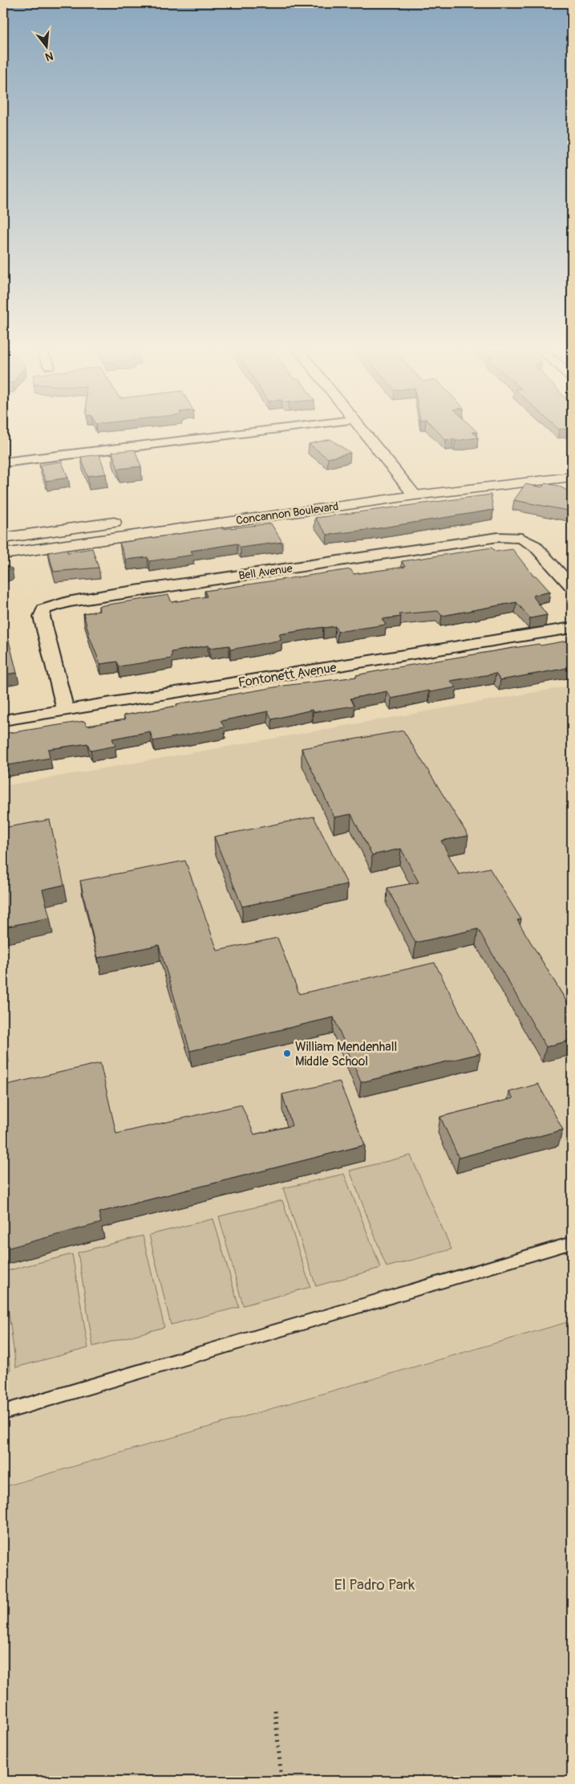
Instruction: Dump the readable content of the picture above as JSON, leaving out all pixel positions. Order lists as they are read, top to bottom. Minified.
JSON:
{"streets":{"main road":["Concannon Boulevard"],"street":["Bell Avenue","Fontonett Avenue"]},"crossings":[["Bell Avenue","Fontonett Avenue"]],"parks":["El Padro Park"],"places":["William Mendenhall Middle School"],"north":"bottom"}
